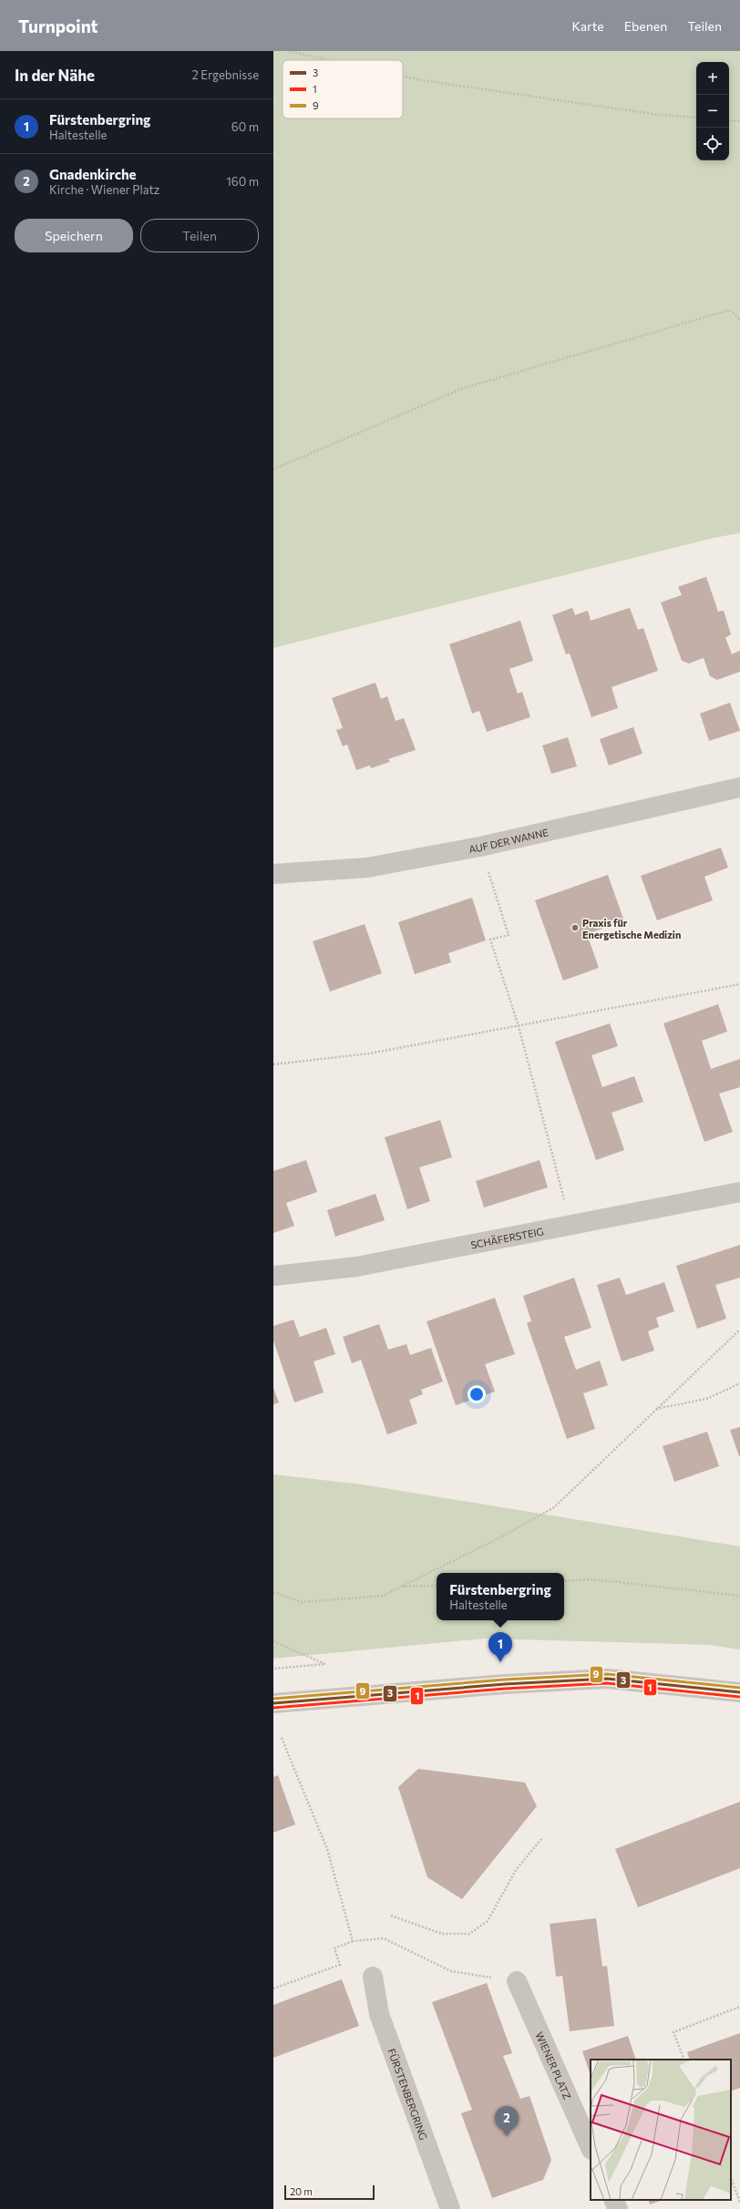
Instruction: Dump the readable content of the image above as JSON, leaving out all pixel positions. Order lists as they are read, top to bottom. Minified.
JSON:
{"streets":{"street":["AUF DER WANNE","SCHÄFERSTEIG","WIENER PLATZ","FÜRSTENBERGRING"]},"places":["Praxis für Energetische Medizin"],"lines":["transit line 9","transit line 3","transit line 1"],"legend":["3","1","9"],"scale_bar":"20 m","page":{"header":"Turnpoint","nav":["Karte","Ebenen","Teilen"],"heading":["In der Nähe","2 Ergebnisse"],"map_buttons":["+","−"],"list":[{"mark":"1","name":"Fürstenbergring","note":"Haltestelle","value":"60 m"},{"mark":"2","name":"Gnadenkirche","note":"Kirche · Wiener Platz","value":"160 m"}],"buttons":["Speichern","Teilen"],"popup":["Fürstenbergring","Haltestelle"],"pins":["1","2"],"scale":"20 m"}}
